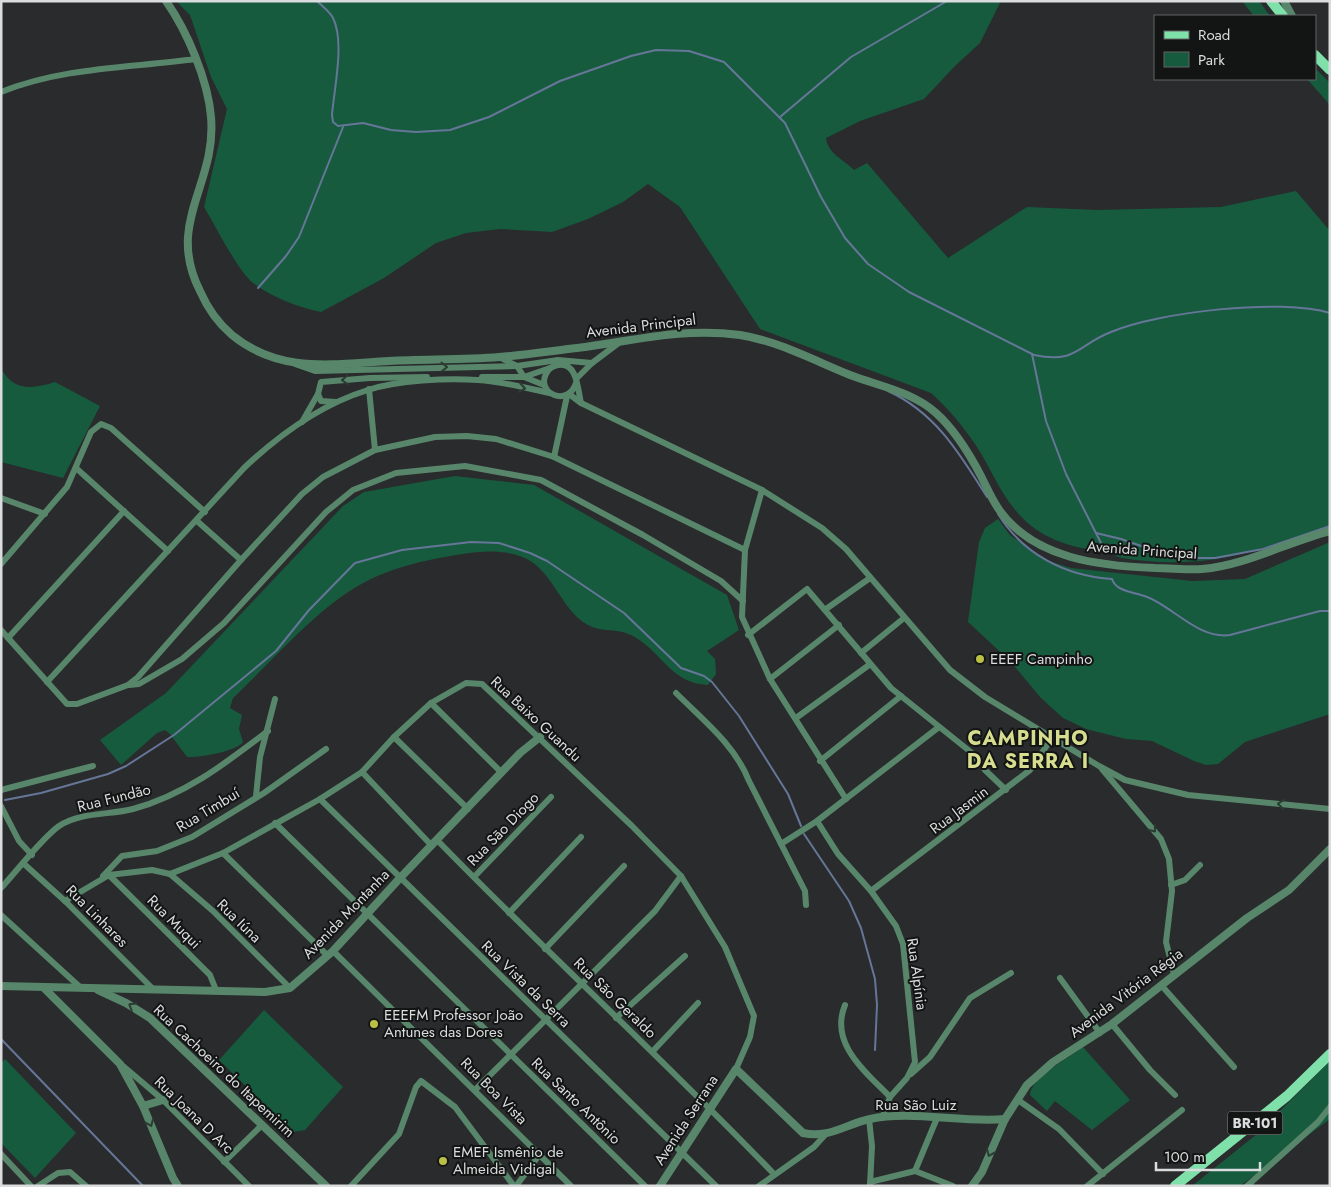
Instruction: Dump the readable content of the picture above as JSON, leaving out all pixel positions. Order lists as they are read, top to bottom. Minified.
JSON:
{"streets":{"main road":["BR-101"],"street":["Avenida Principal","Rua Baixo Guandu","Rua Fundão","Rua Timbuí","Rua Jasmin","Rua São Diogo","Avenida Montanha","Rua Linhares","Rua Iúna","Rua Muqui","Rua Alpínia","Rua Vista da Serra","Avenida Vitória Régia","Rua São Geraldo","Rua Cachoeiro do Itapemirim","Rua Boa Vista","Rua Santo Antônio","Rua São Luiz","Rua Joana D Arc","Avenida Serrana"]},"crossings":[["Rua Baixo Guandu","Rua Timbuí"],["Rua Baixo Guandu","Avenida Montanha"],["Rua Baixo Guandu","Rua Linhares"],["Rua Baixo Guandu","Rua Iúna"],["Rua Baixo Guandu","Rua Muqui"],["Rua Baixo Guandu","Rua Vista da Serra"],["Rua Baixo Guandu","Rua São Geraldo"],["Rua Baixo Guandu","Rua Boa Vista"],["Rua Baixo Guandu","Rua Santo Antônio"],["Rua Baixo Guandu","Avenida Serrana"],["Rua Fundão","Rua Linhares"],["Rua Jasmin","Rua Alpínia"],["Rua São Diogo","Rua São Geraldo"],["Avenida Montanha","Rua Iúna"],["Avenida Montanha","Rua Vista da Serra"],["Avenida Montanha","Rua São Geraldo"],["Avenida Montanha","Rua Boa Vista"],["Avenida Montanha","Rua Santo Antônio"],["Rua Alpínia","Rua São Luiz"],["Rua Vista da Serra","Avenida Serrana"],["Avenida Vitória Régia","Rua São Luiz"],["Rua São Geraldo","Rua São Luiz"],["Rua São Geraldo","Avenida Serrana"]],"districts":["CAMPINHO DA SERRA I"],"places":["EEEF Campinho","EEEFM Professor João Antunes das Dores","EMEF Ismênio de Almeida Vidigal"],"legend":["Road","Park"],"scale_bar":"100 m"}
